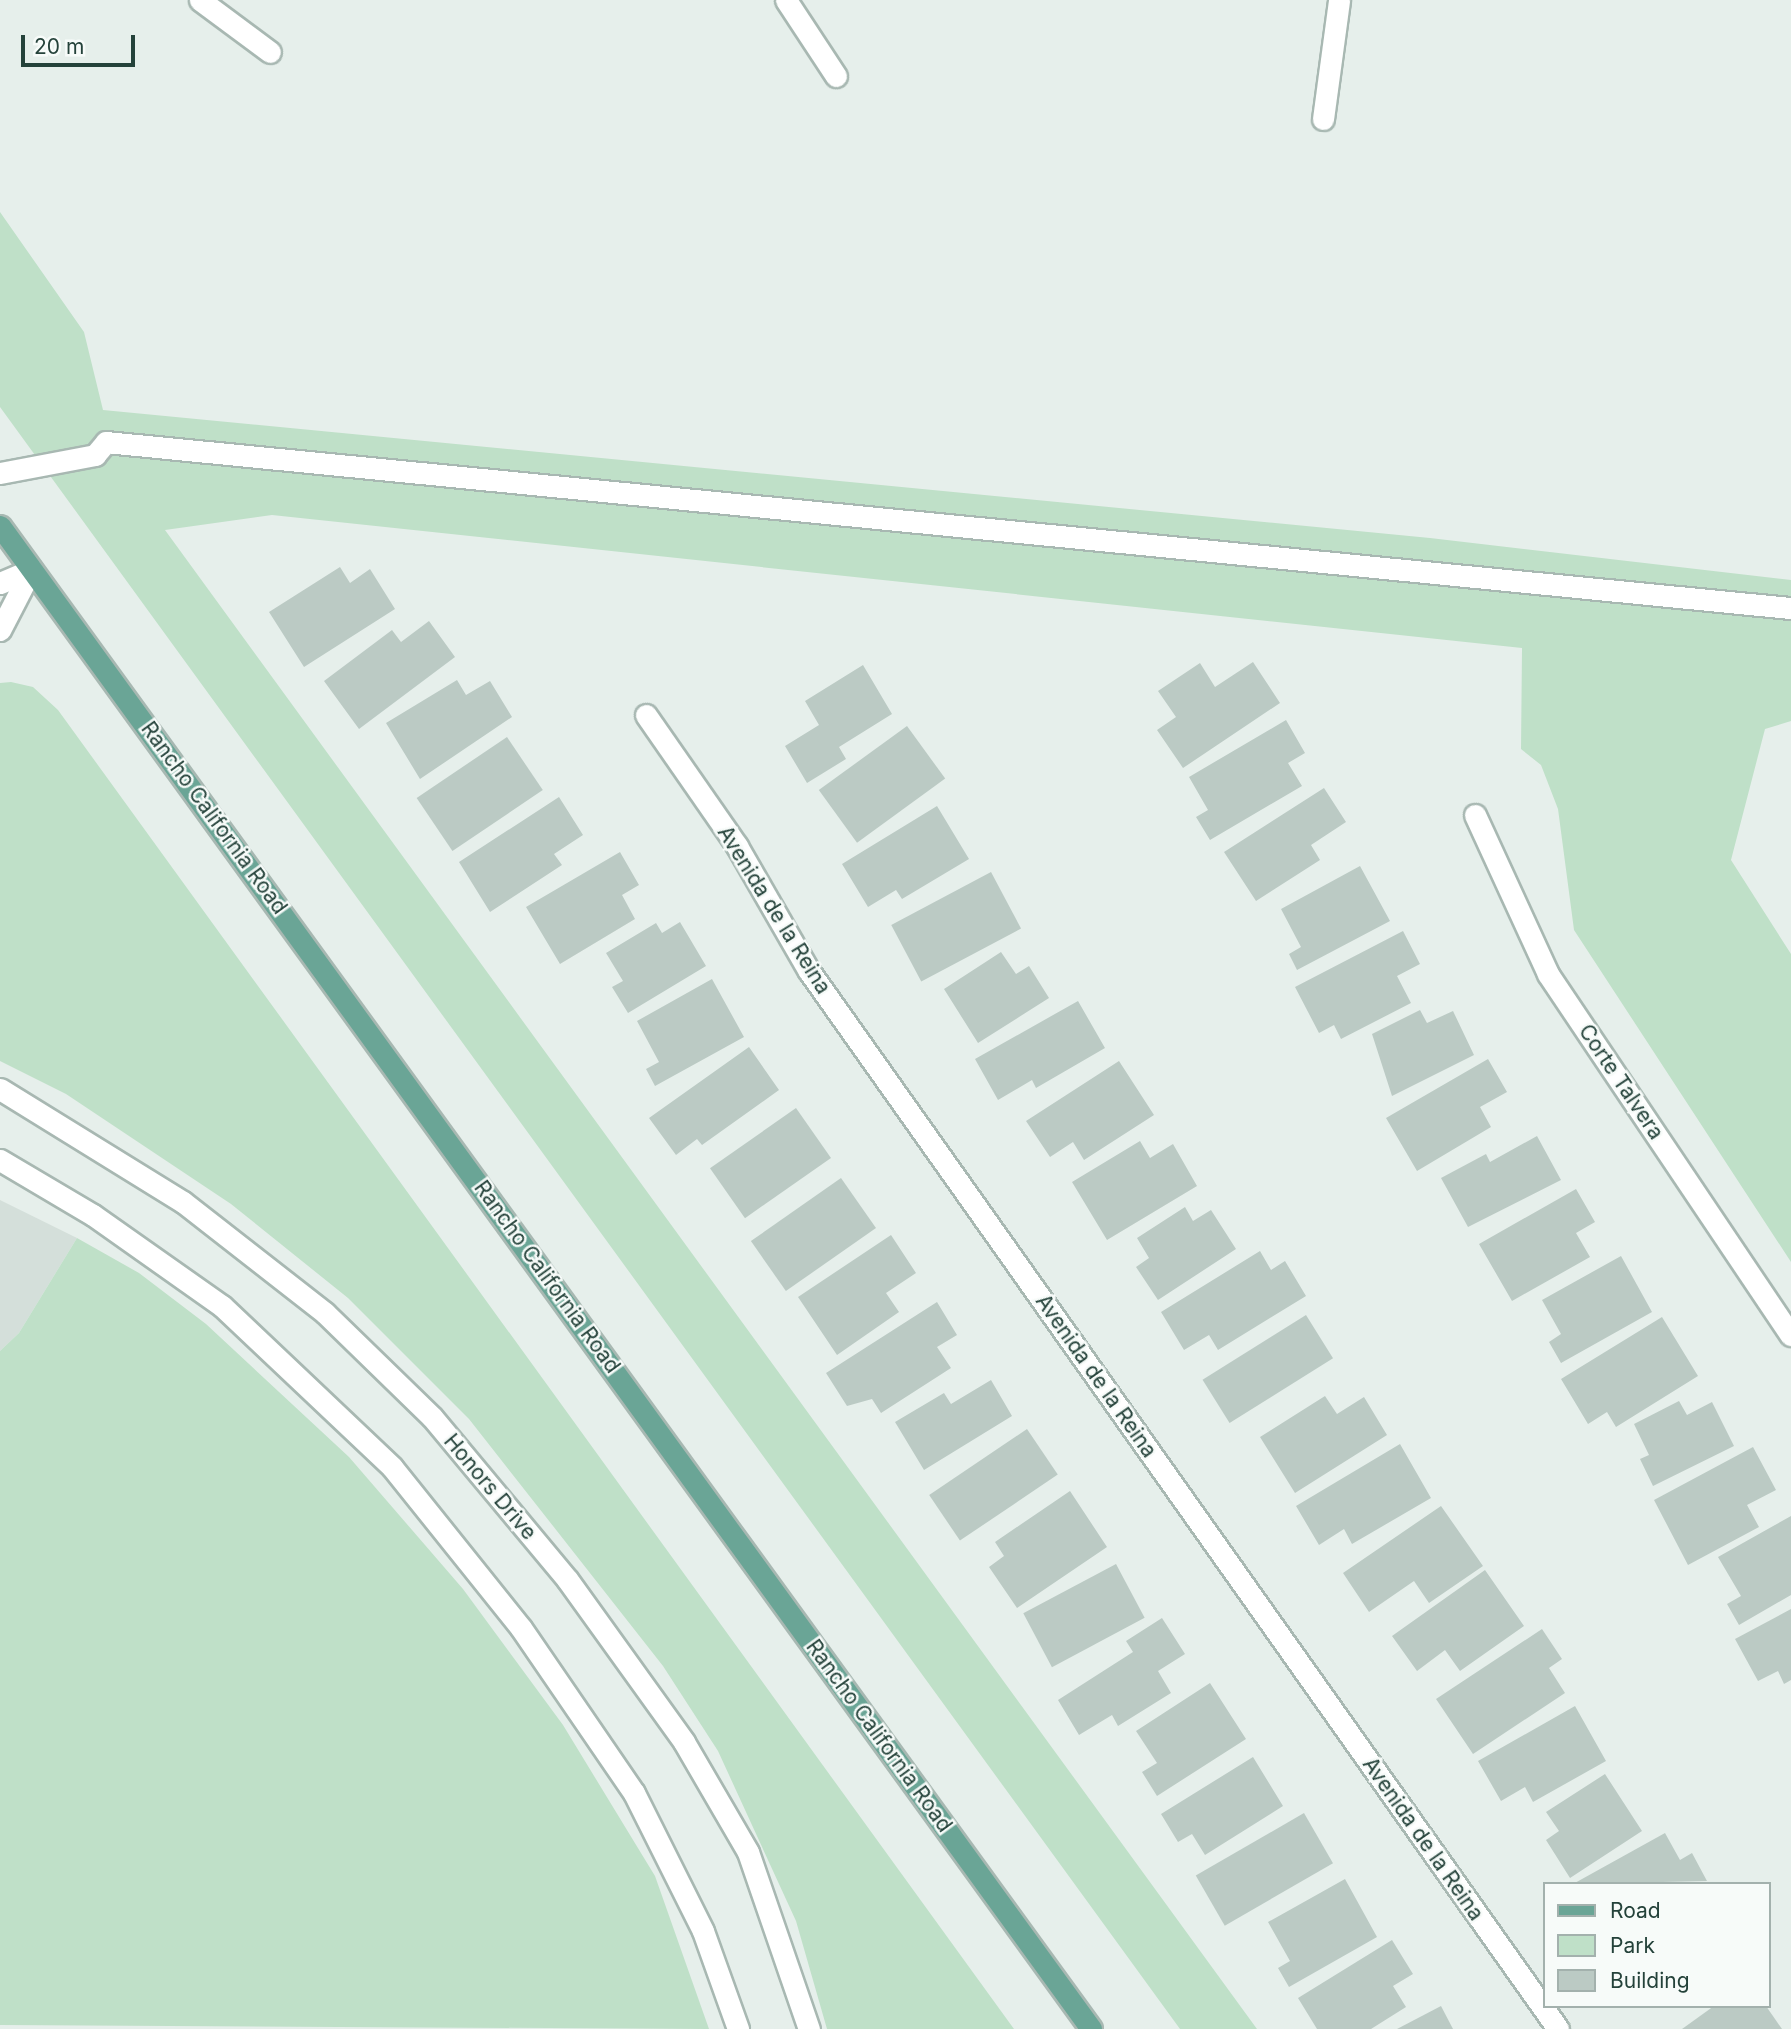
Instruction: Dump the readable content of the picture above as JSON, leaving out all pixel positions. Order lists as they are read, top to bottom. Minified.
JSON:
{"streets":{"main road":["Rancho California Road"],"street":["Avenida de la Reina","Corte Talvera","Honors Drive"]},"legend":["Road","Park","Building"],"scale_bar":"20 m"}
